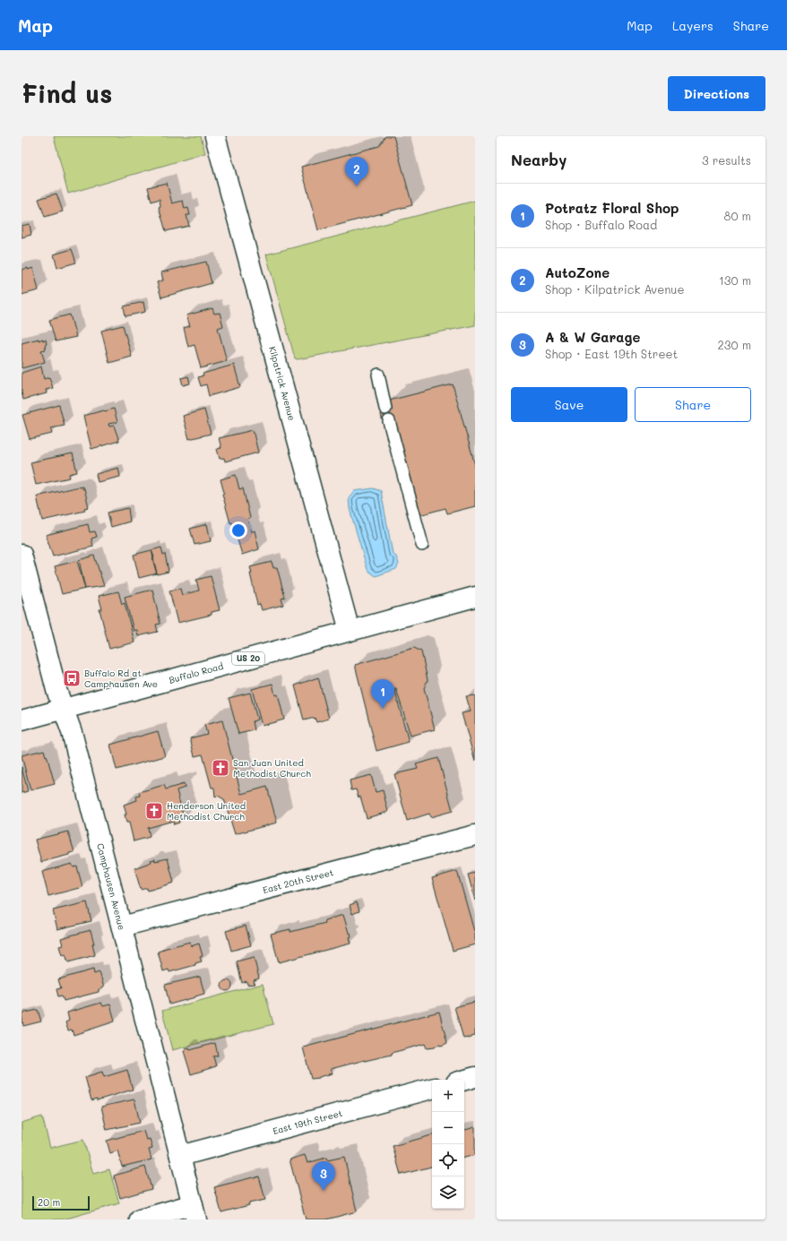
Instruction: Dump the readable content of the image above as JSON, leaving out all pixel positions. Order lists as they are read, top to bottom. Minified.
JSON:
{"streets":{"street":["Kilpatrick Avenue","US 20","Buffalo Road","East 20th Street","Camphausen Avenue","East 19th Street"]},"crossings":[["Kilpatrick Avenue","Buffalo Road"],["Buffalo Road","Camphausen Avenue"],["East 20th Street","Camphausen Avenue"],["Camphausen Avenue","East 19th Street"]],"places":{"bus stop":["Buffalo Rd at Camphausen Ave"],"church":["San Juan United Methodist Church","Henderson United Methodist Church"]},"scale_bar":"20 m","page":{"header":"Map","nav":["Map","Layers","Share"],"buttons":["Directions",["Save","Share"]],"title":"Find us","heading":["Nearby","3 results"],"pins":["2","1","3"],"list":[{"mark":"1","name":"Potratz Floral Shop","note":"Shop · Buffalo Road","value":"80 m"},{"mark":"2","name":"AutoZone","note":"Shop · Kilpatrick Avenue","value":"130 m"},{"mark":"3","name":"A & W Garage","note":"Shop · East 19th Street","value":"230 m"}],"map_buttons":["+","−"],"scale":"20 m"}}
